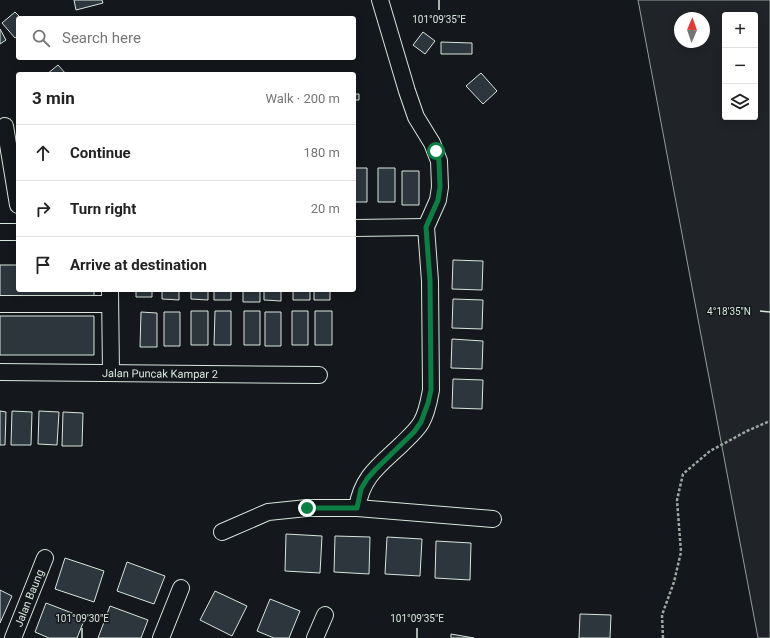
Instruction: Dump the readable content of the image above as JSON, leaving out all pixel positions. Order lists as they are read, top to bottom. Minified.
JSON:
{"streets":{"street":["Jalan Puncak Kampar 2","Jalan Baung"]},"north":"top","page":{"map_buttons":["+","−"],"search":"Search here","heading":["3 min","Walk · 200 m"],"list":[["Continue","180 m"],["Turn right","20 m"],"Arrive at destination"]},"coordinates":["101°09'35\"E","4°18'35\"N","101°09'30\"E"]}
